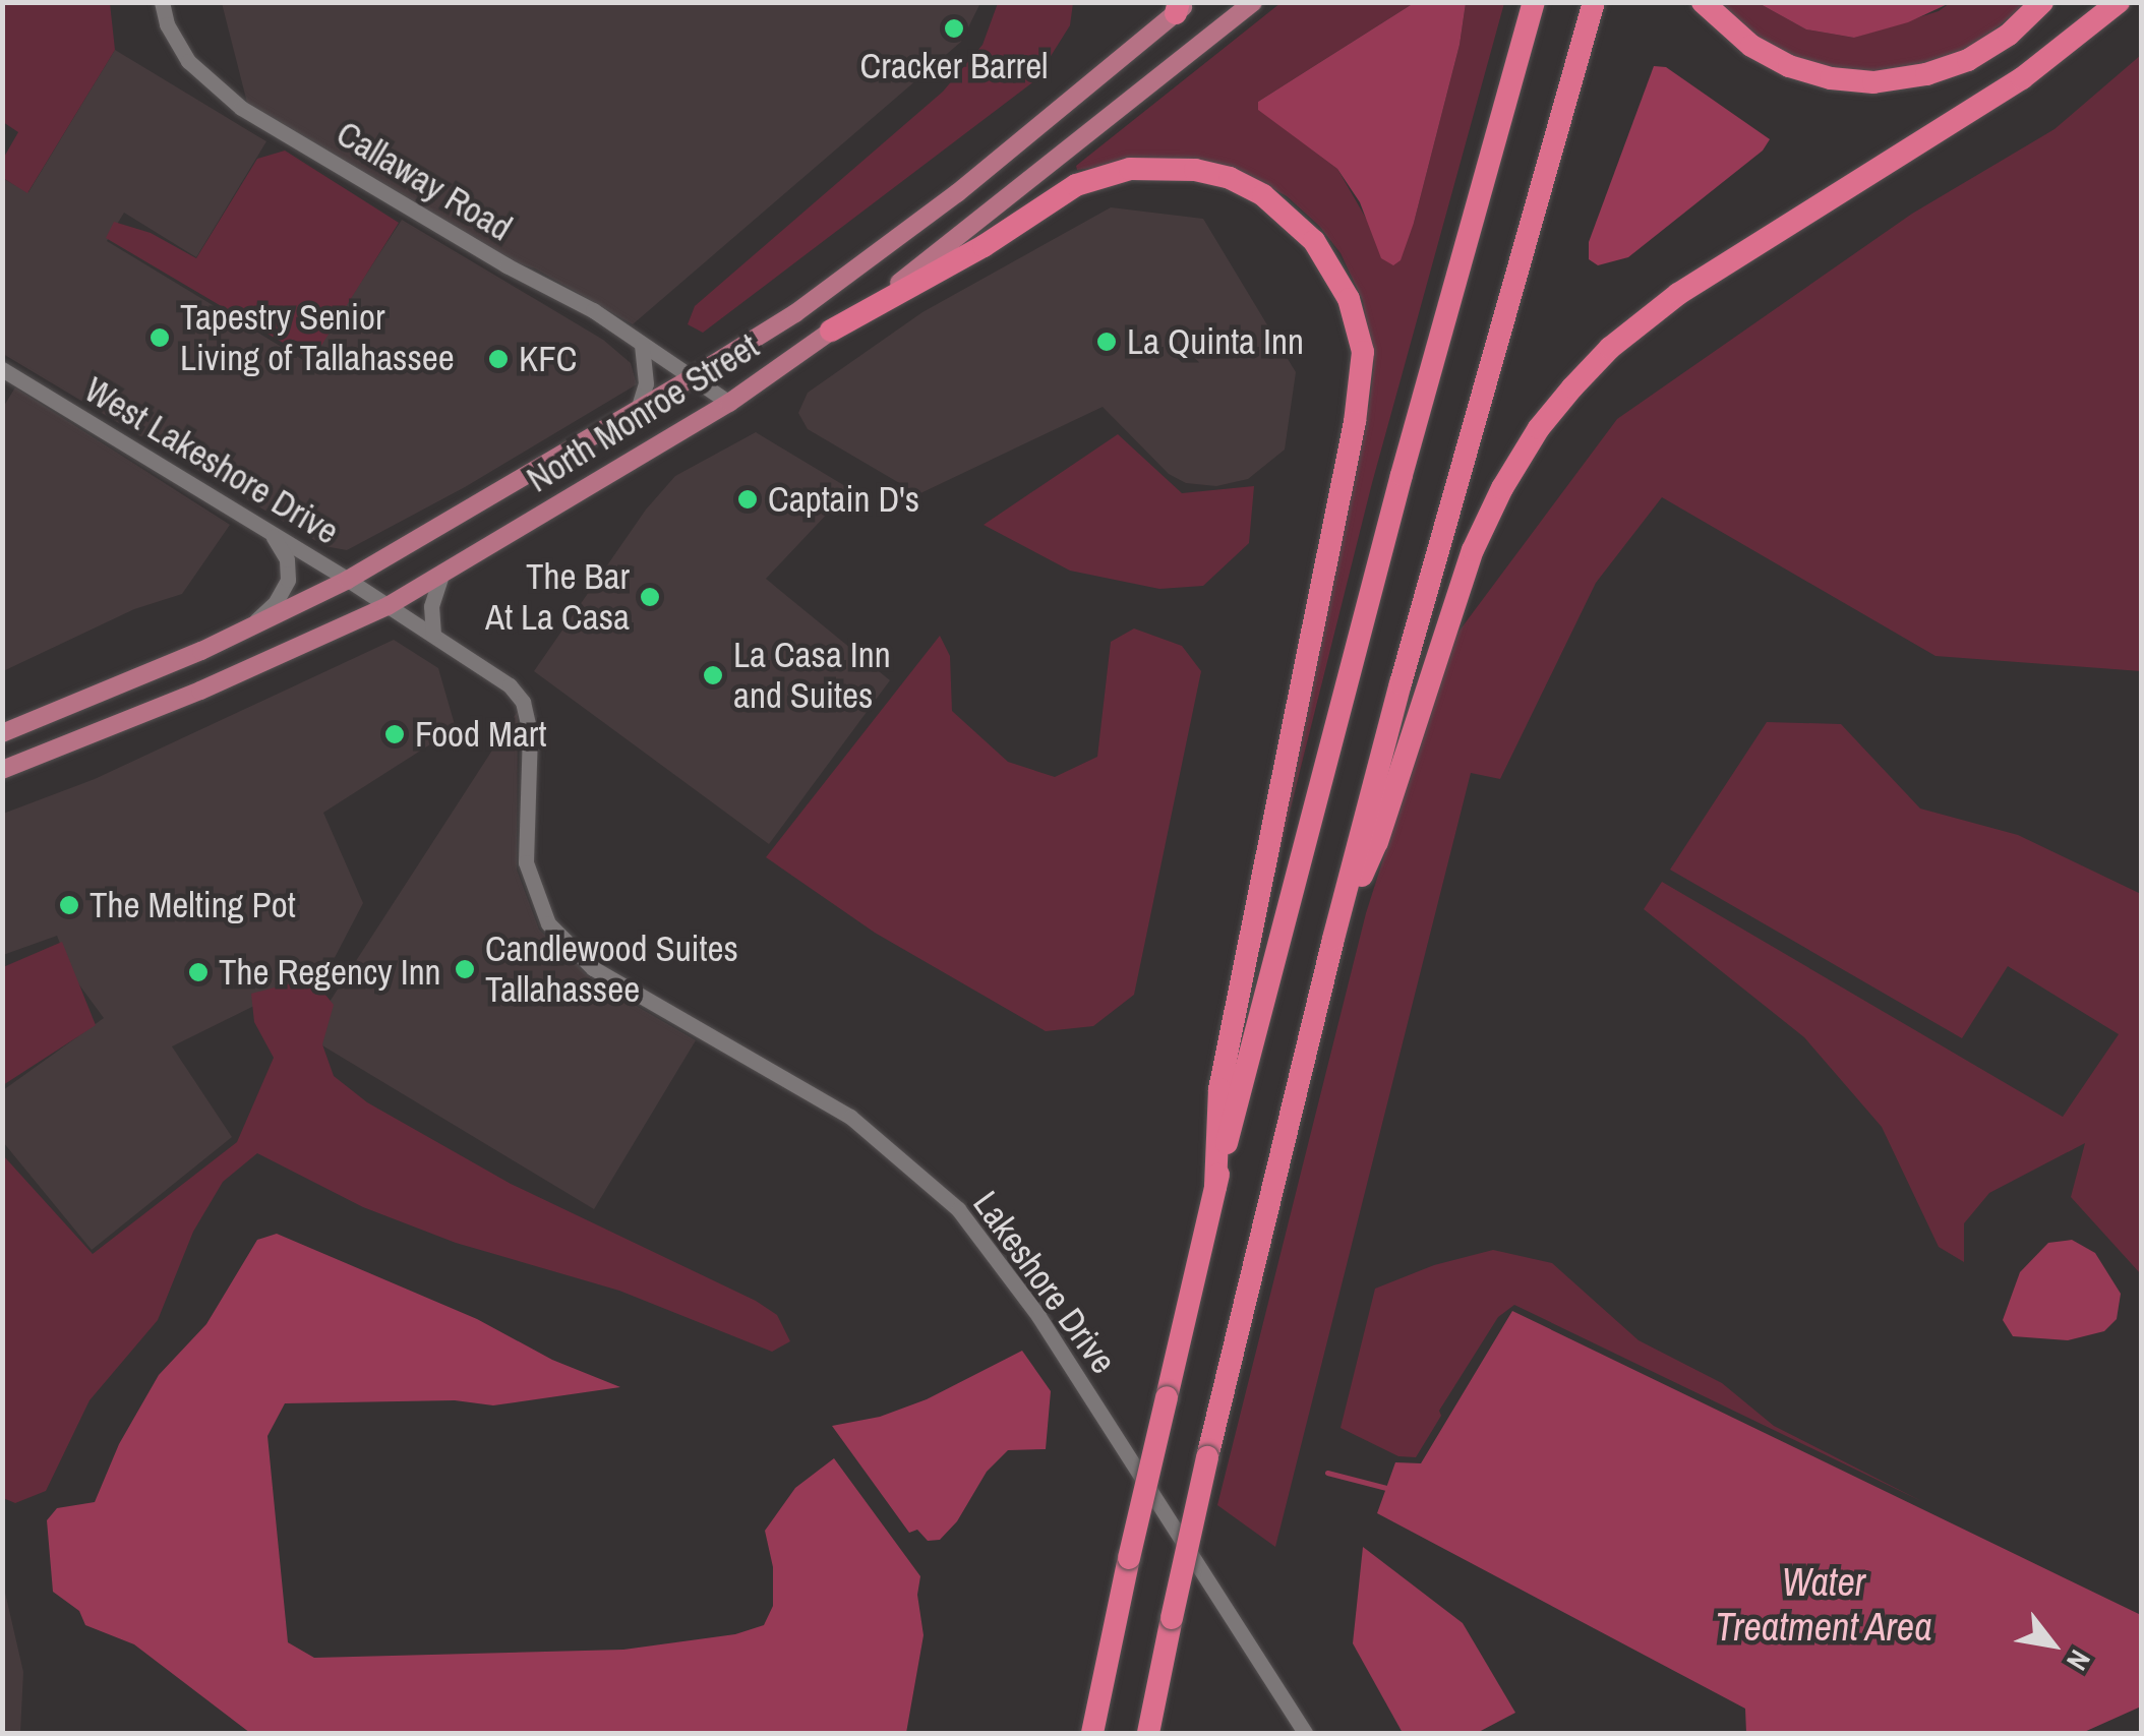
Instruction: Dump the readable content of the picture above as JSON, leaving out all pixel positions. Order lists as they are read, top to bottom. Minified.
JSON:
{"streets":{"main road":["North Monroe Street"],"street":["Callaway Road","West Lakeshore Drive","Lakeshore Drive"]},"crossings":[["Callaway Road","North Monroe Street"],["North Monroe Street","West Lakeshore Drive"],["North Monroe Street","Lakeshore Drive"],["West Lakeshore Drive","Lakeshore Drive"]],"water":["Water Treatment Area"],"places":["Cracker Barrel","Tapestry Senior Living of Tallahassee","La Quinta Inn","KFC","Captain D's","The Bar At La Casa","La Casa Inn and Suites","Food Mart","The Melting Pot","Candlewood Suites Tallahassee","The Regency Inn"],"north":"bottom right"}
